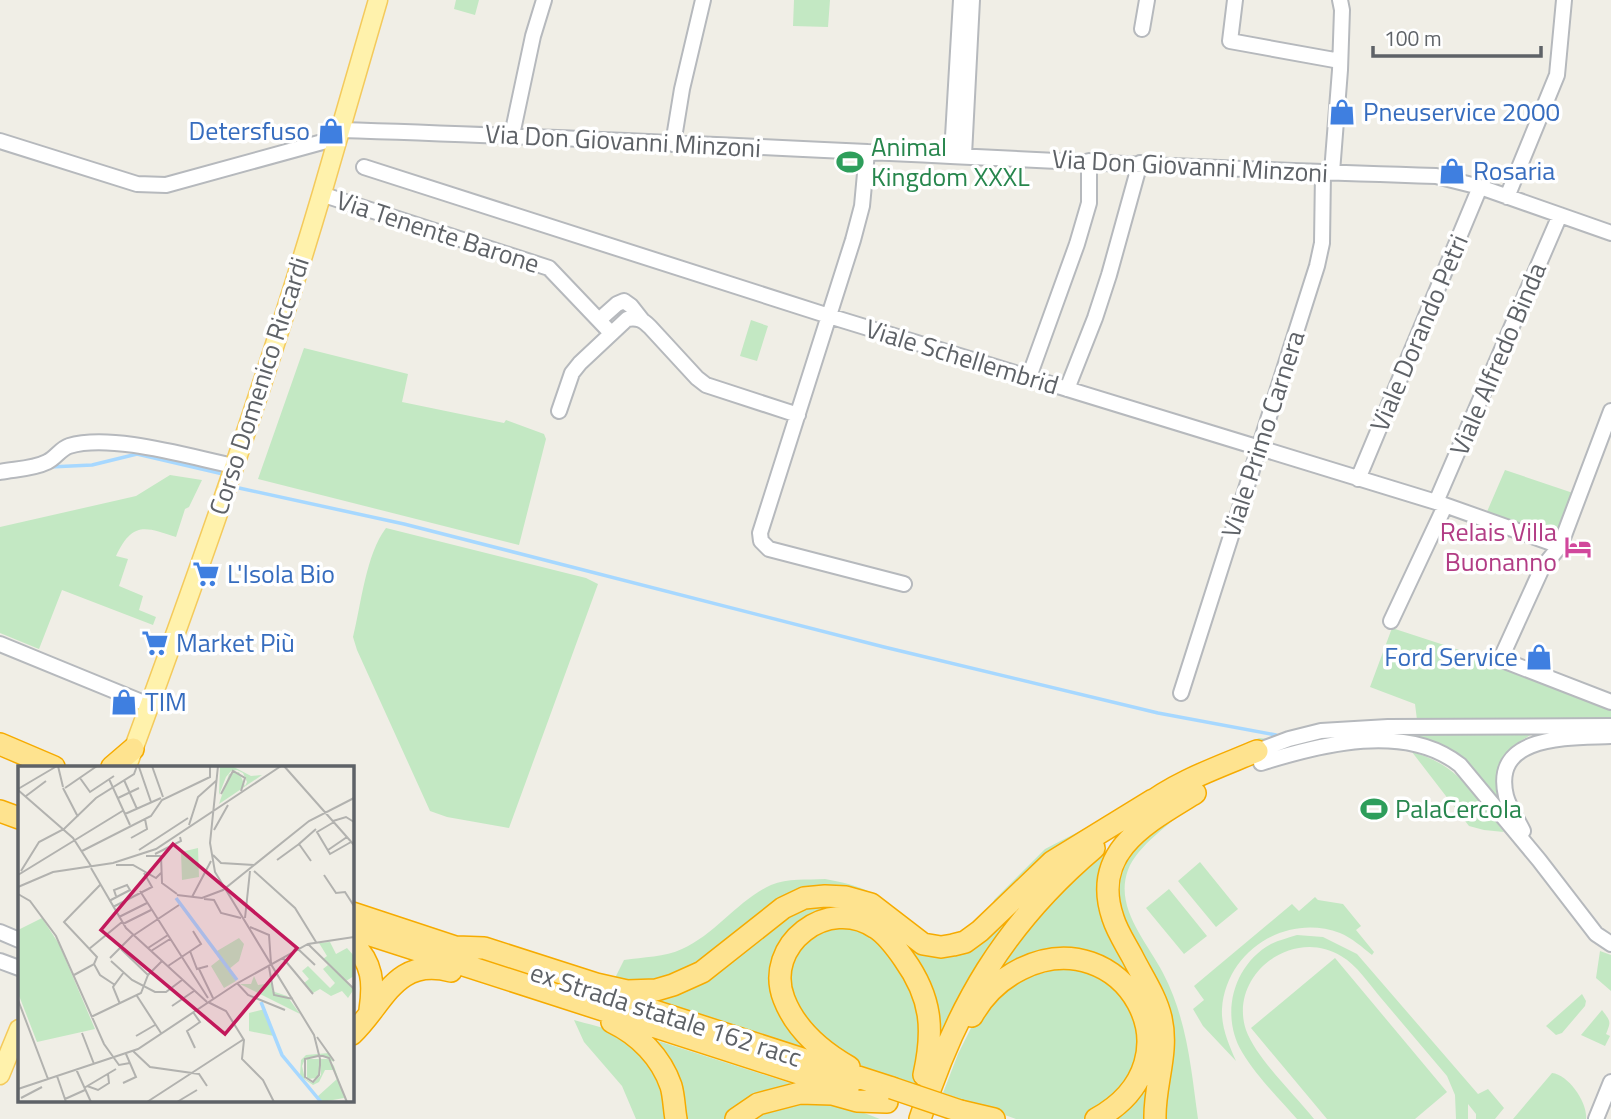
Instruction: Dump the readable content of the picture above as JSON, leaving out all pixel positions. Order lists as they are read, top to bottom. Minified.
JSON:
{"streets":{"highway":["ex Strada statale 162 racc"],"main road":["Corso Domenico Riccardi"],"street":["Via Don Giovanni Minzoni","Via Tenente Barone","Viale Dorando Petri","Viale Schellembrid","Viale Alfredo Binda","Viale Primo Carnera"]},"crossings":[["Via Don Giovanni Minzoni","Viale Dorando Petri"],["Via Don Giovanni Minzoni","Viale Alfredo Binda"],["Via Don Giovanni Minzoni","Corso Domenico Riccardi"],["Via Don Giovanni Minzoni","Viale Primo Carnera"],["Via Tenente Barone","Corso Domenico Riccardi"],["Viale Dorando Petri","Viale Schellembrid"],["Viale Schellembrid","Viale Alfredo Binda"],["Viale Schellembrid","Viale Primo Carnera"]],"places":{"shop":["Pneuservice 2000","Detersfuso","Rosaria","Ford Service","TIM"],"sports":["Animal Kingdom XXXL","PalaCercola"],"hotel":["Relais Villa Buonanno"],"supermarket":["L'Isola Bio","Market Più"]},"scale_bar":"100 m"}
